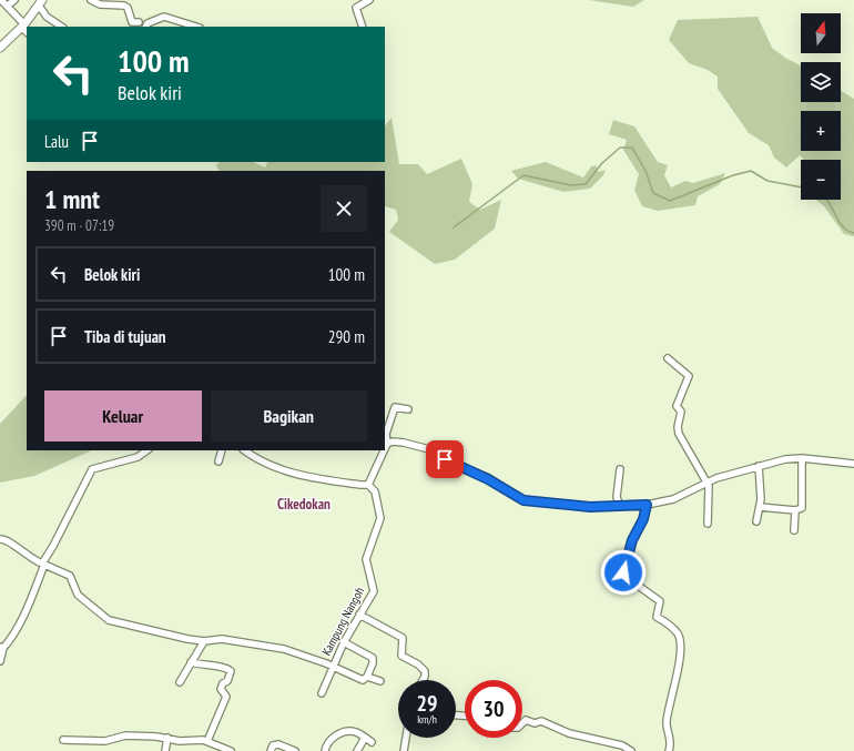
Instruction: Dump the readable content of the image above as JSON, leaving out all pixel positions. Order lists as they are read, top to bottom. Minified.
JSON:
{"streets":{"street":["Kampung Nangoh"]},"districts":["Cikedokan"],"north":"top","page":{"map_buttons":["+","−"],"turn":["100 m","Belok kiri"],"then":"Lalu","heading":["1 mnt","390 m · 07:19"],"list":[{"name":"Belok kiri","value":"100 m"},{"name":"Tiba di tujuan","value":"290 m"}],"buttons":["Keluar","Bagikan"],"speed":"29 km/h","limit":"30"}}
